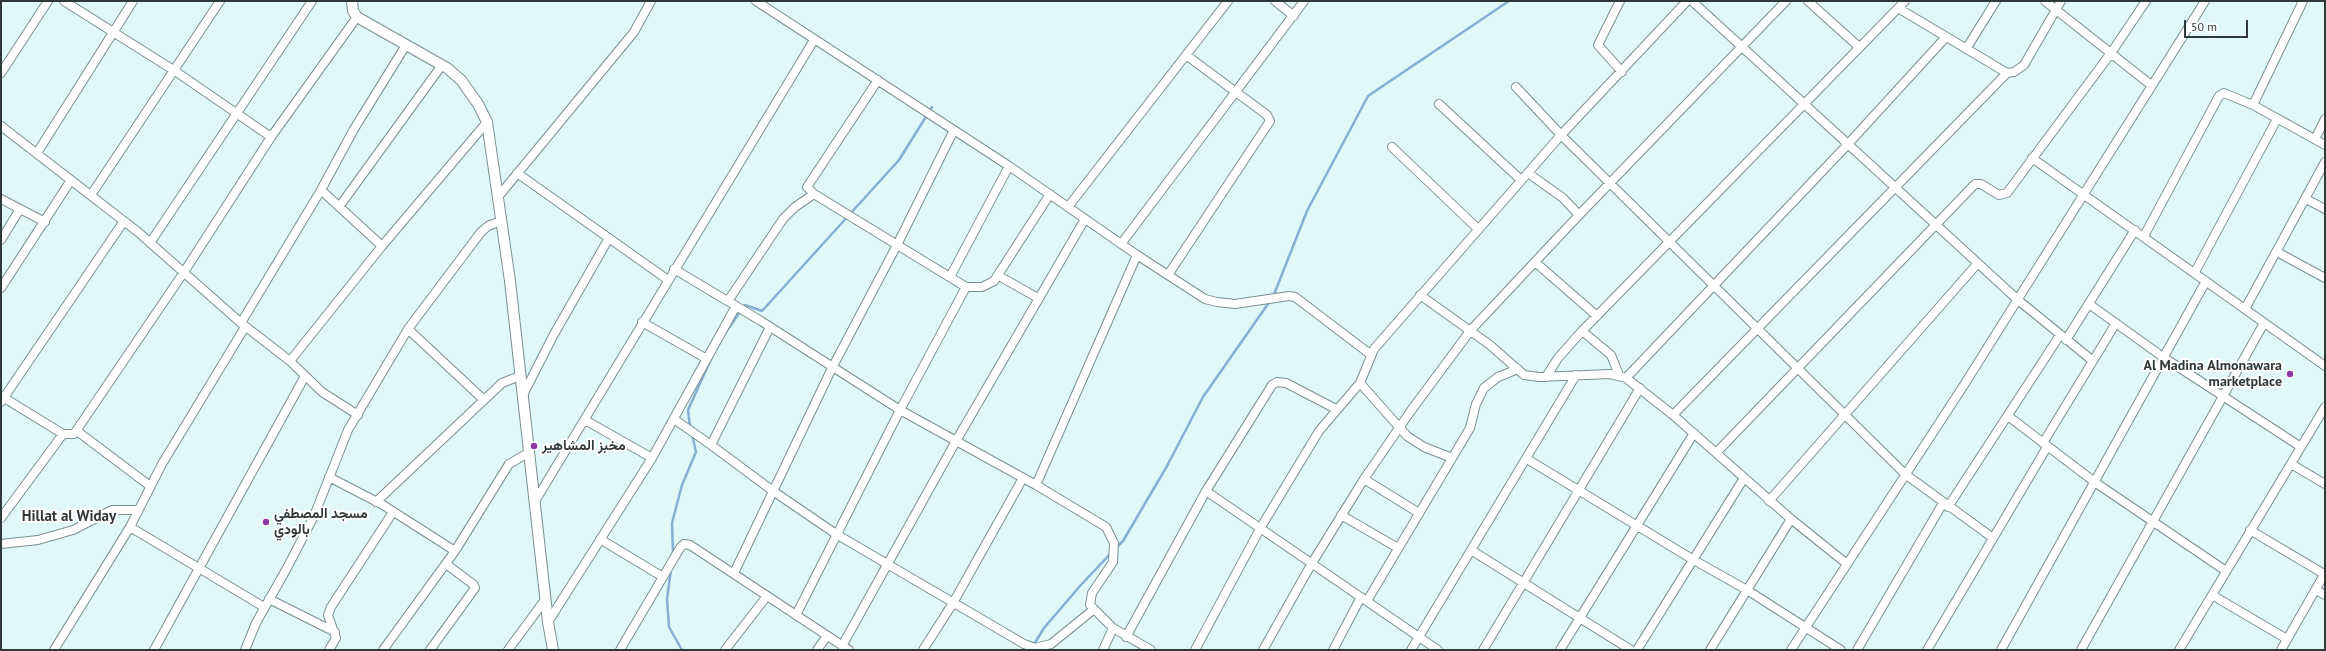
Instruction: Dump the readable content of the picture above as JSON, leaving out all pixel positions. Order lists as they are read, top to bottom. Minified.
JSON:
{"districts":["Hillat al Widay"],"places":["Al Madina Almonawara marketplace","مخبز المشاهير","مسجد المصطفي بالودي"],"scale_bar":"50 m"}
